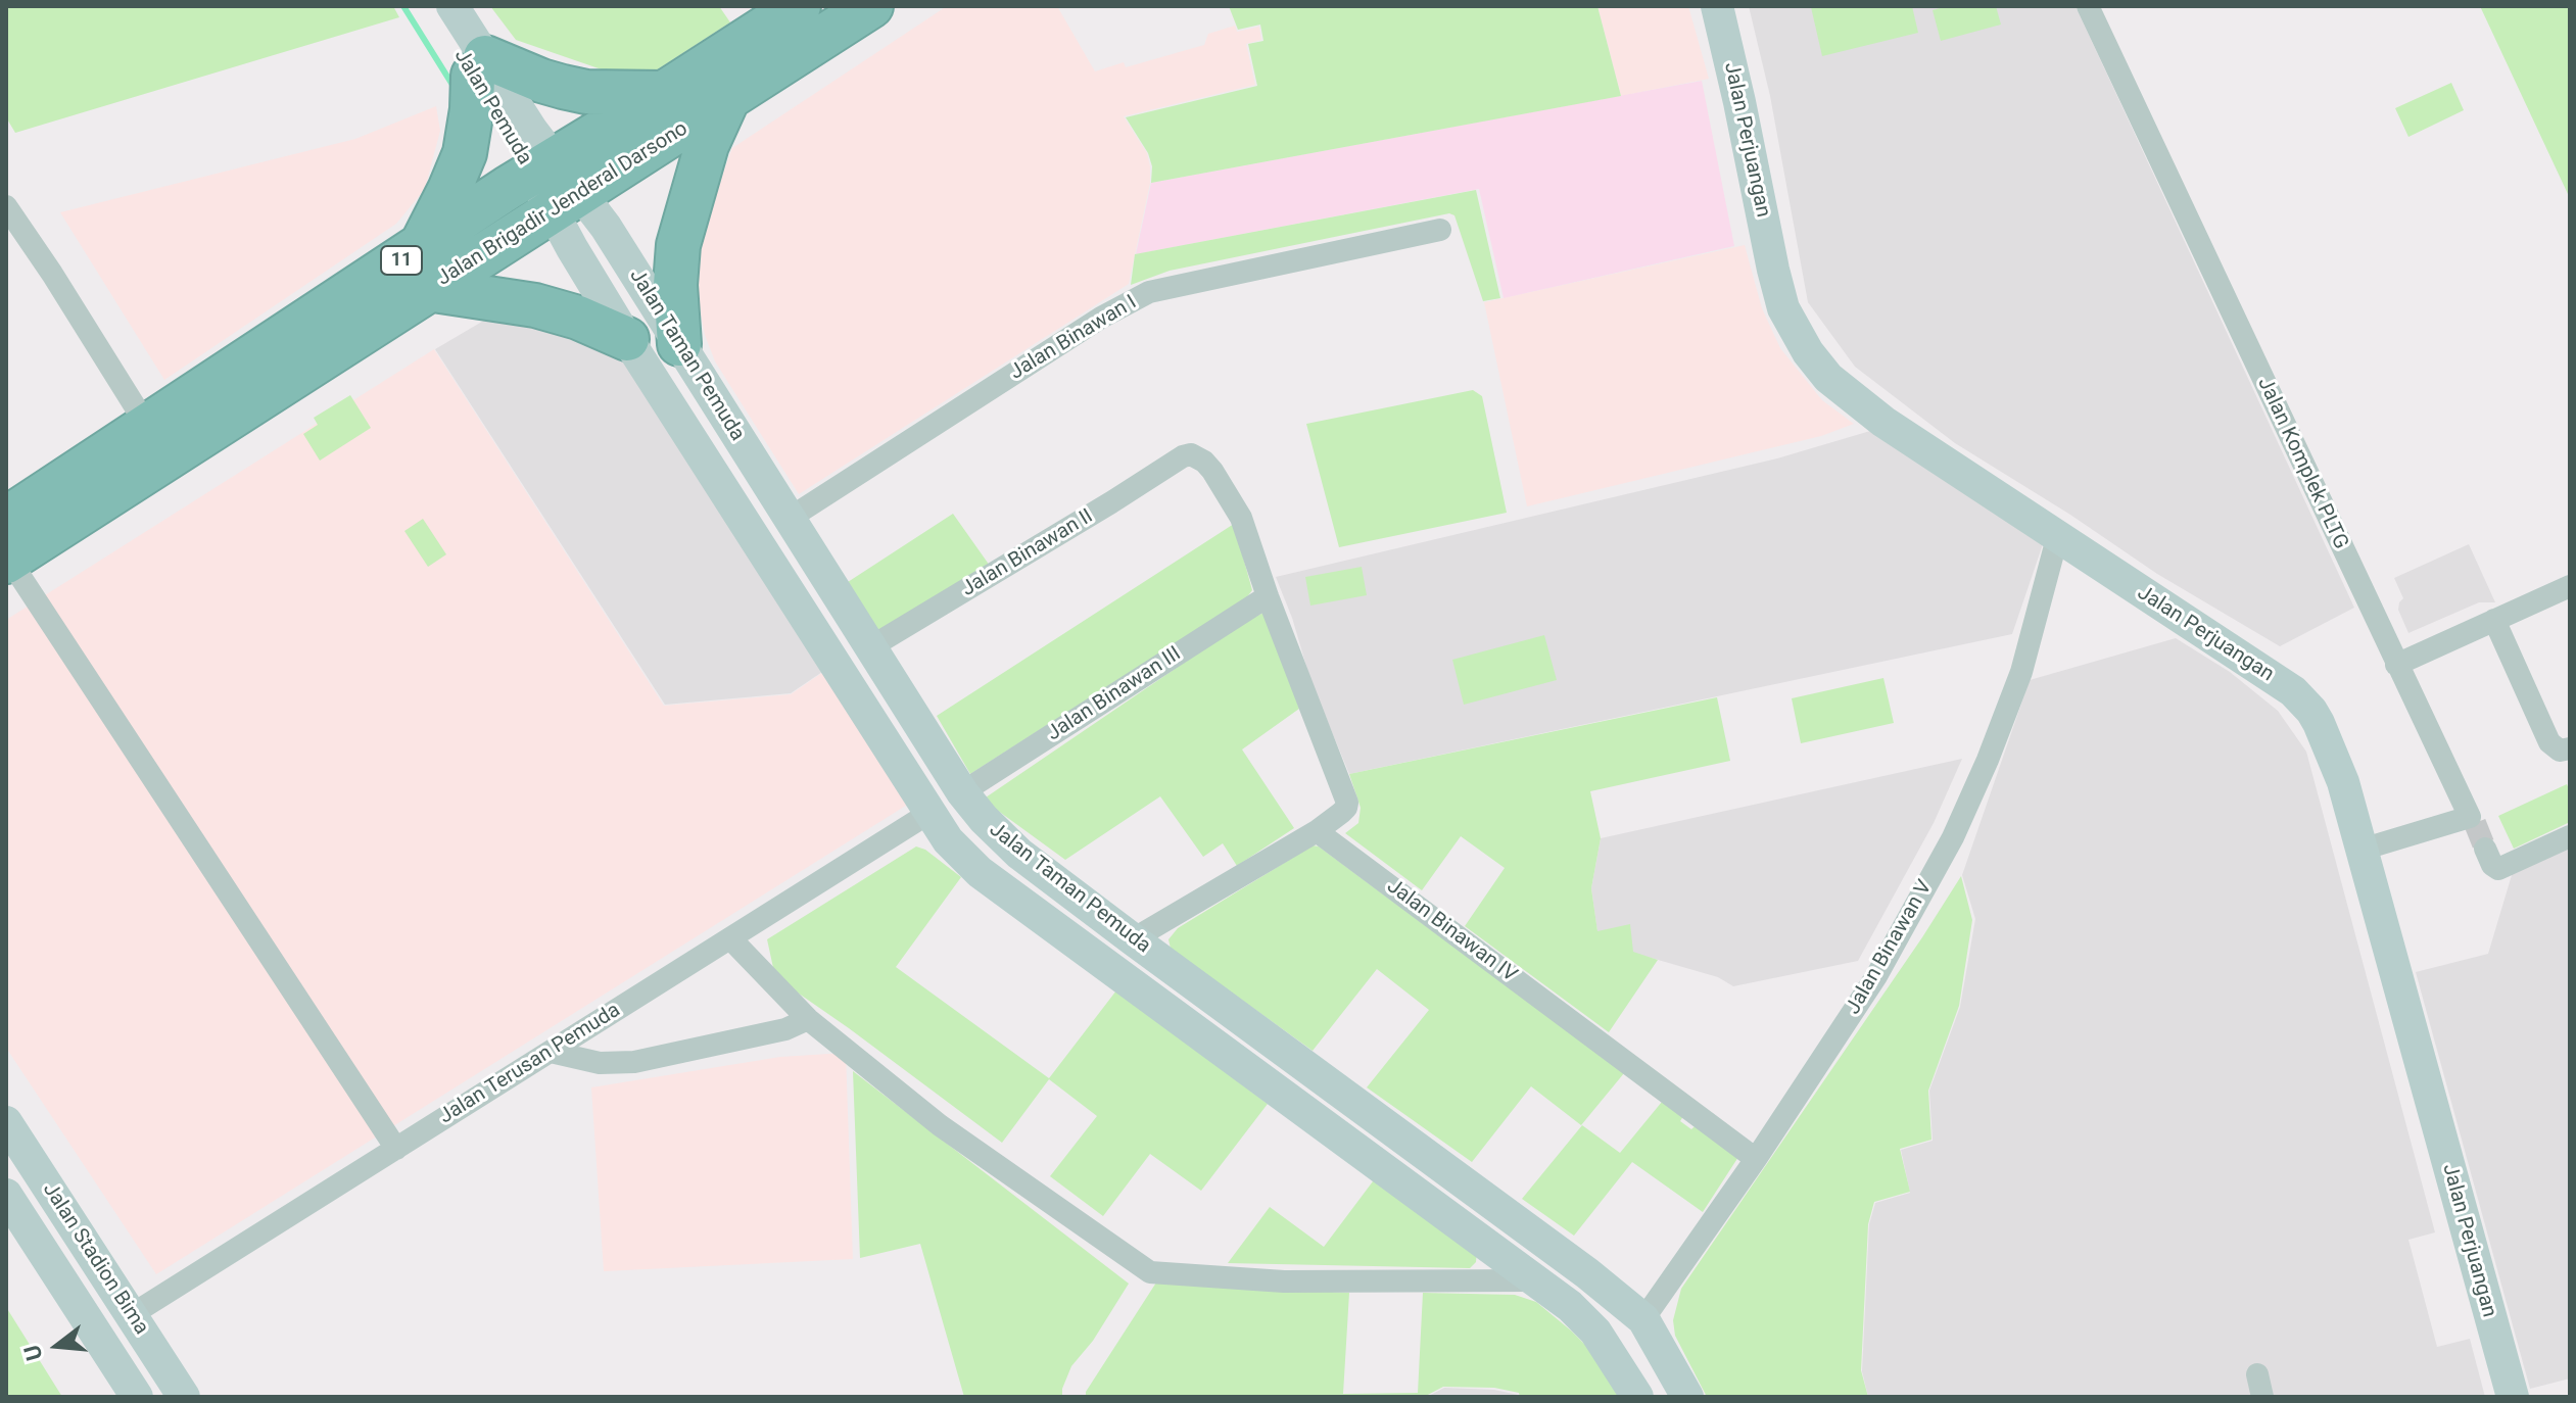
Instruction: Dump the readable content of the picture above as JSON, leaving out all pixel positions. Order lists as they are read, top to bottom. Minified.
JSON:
{"streets":{"highway":["Jalan Brigadir Jenderal Darsono","11"],"street":["Jalan Pemuda","Jalan Perjuangan","Jalan Binawan I","Jalan Taman Pemuda","Jalan Komplek PLTG","Jalan Binawan II","Jalan Binawan III","Jalan Binawan IV","Jalan Binawan V","Jalan Terusan Pemuda","Jalan Stadion Bima"]},"crossings":[["Jalan Pemuda","Jalan Brigadir Jenderal Darsono"],["Jalan Pemuda","Jalan Taman Pemuda"],["Jalan Perjuangan","Jalan Komplek PLTG"],["Jalan Perjuangan","Jalan Binawan V"],["Jalan Brigadir Jenderal Darsono","Jalan Taman Pemuda"],["Jalan Binawan I","Jalan Taman Pemuda"],["Jalan Taman Pemuda","Jalan Binawan II"],["Jalan Taman Pemuda","Jalan Binawan III"],["Jalan Taman Pemuda","Jalan Binawan V"],["Jalan Taman Pemuda","Jalan Terusan Pemuda"],["Jalan Binawan II","Jalan Binawan III"],["Jalan Binawan IV","Jalan Binawan V"],["Jalan Terusan Pemuda","Jalan Stadion Bima"]],"north":"left"}
